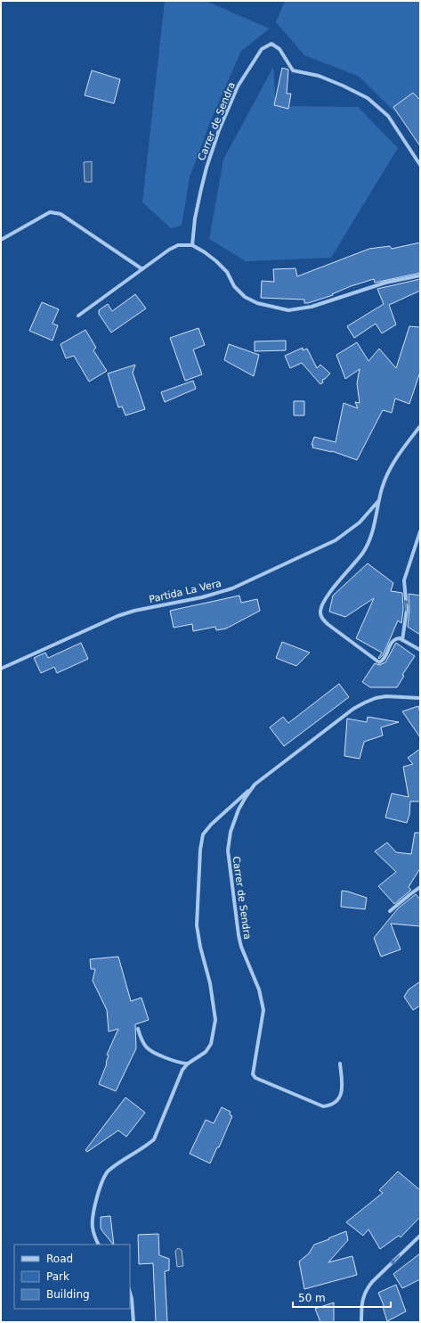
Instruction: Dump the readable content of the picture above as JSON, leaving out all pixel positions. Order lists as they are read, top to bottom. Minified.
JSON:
{"streets":{"street":["Carrer de Sendra","Partida La Vera"]},"legend":["Road","Park","Building"],"scale_bar":"50 m"}
